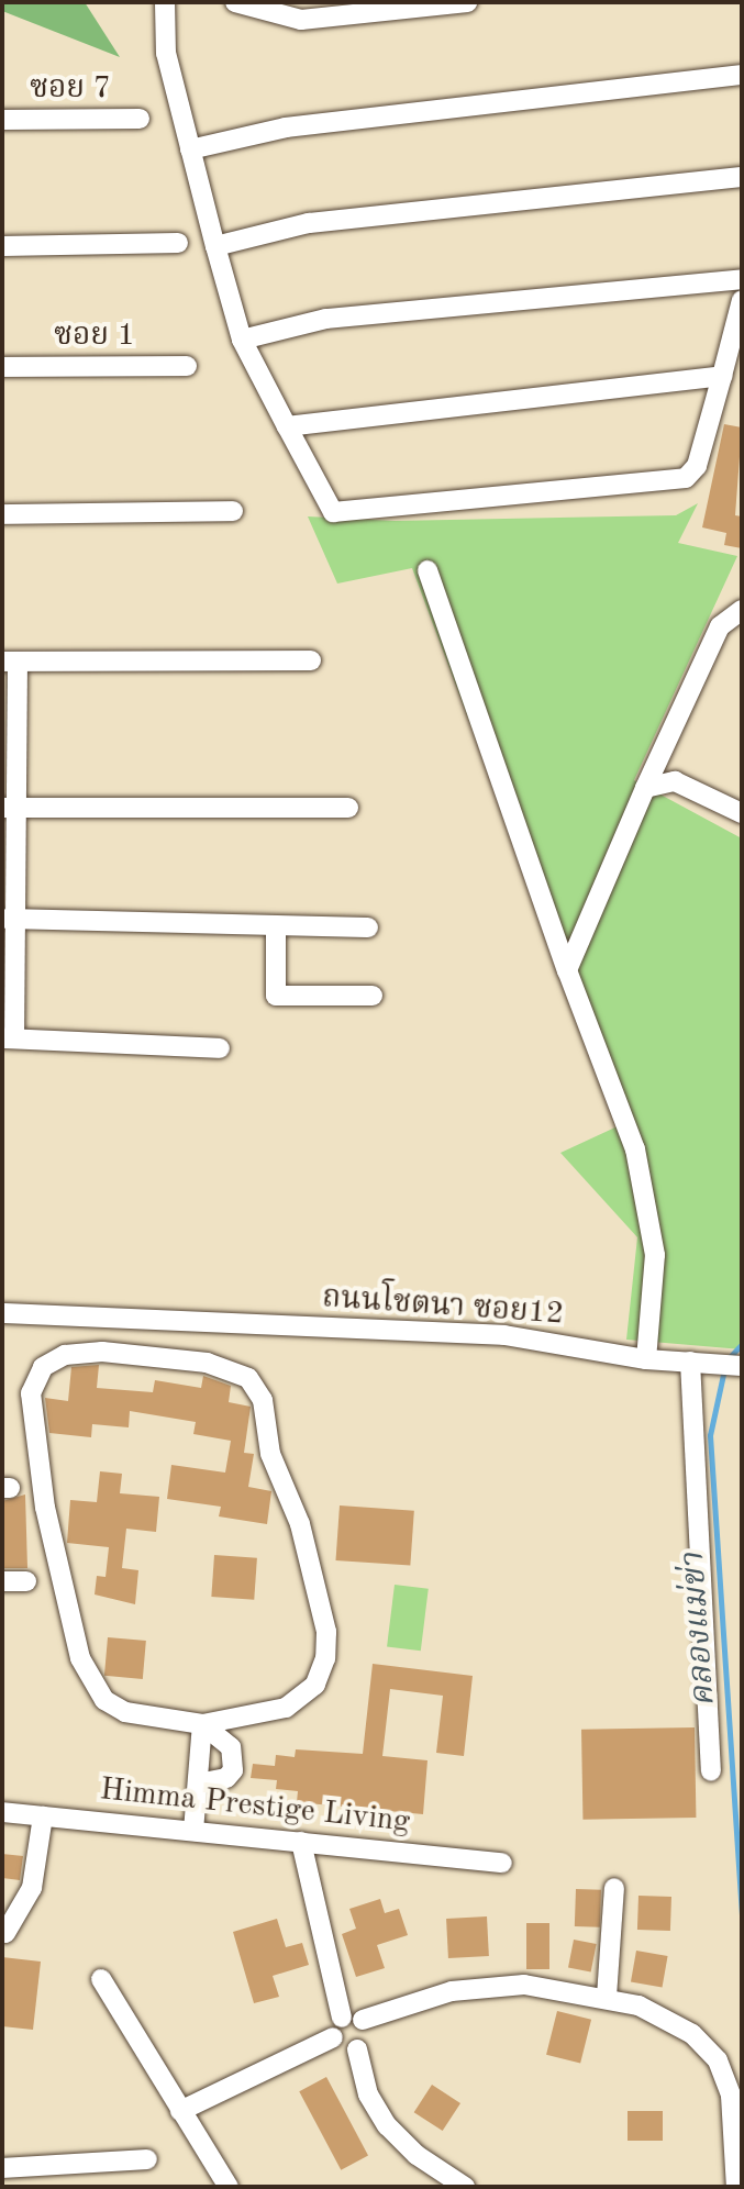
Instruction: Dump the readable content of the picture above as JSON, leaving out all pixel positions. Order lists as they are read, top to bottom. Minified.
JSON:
{"streets":{"street":["ซอย 7","ซอย 1","ถนนโชตนา ซอย12","Himma Prestige Living"]},"water":["คลองแม่ข่า"]}
